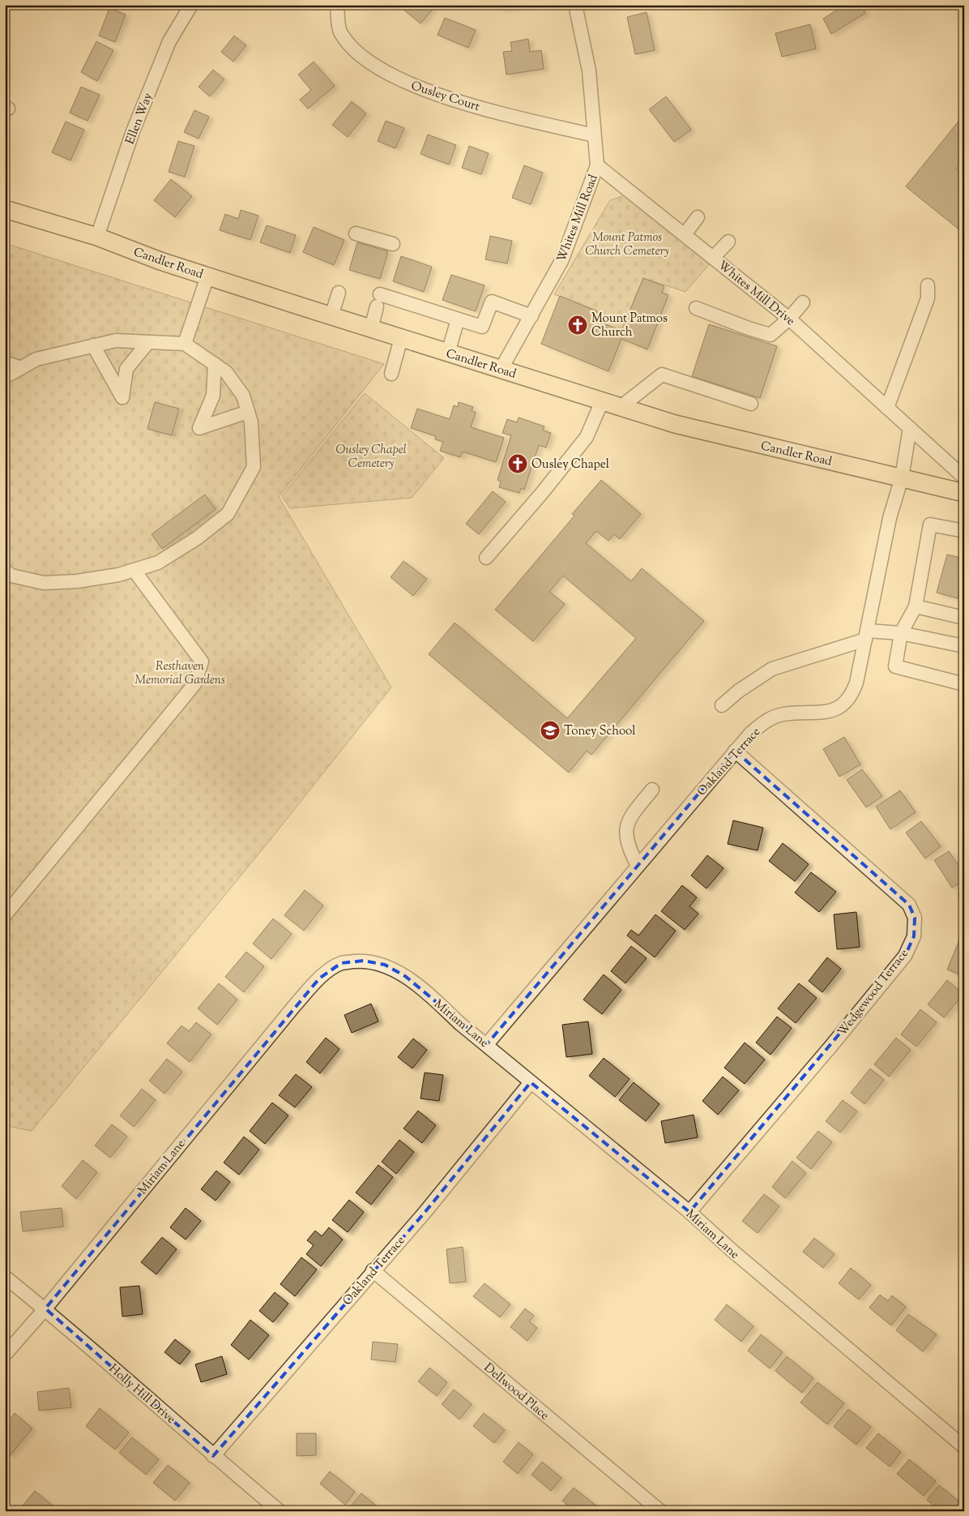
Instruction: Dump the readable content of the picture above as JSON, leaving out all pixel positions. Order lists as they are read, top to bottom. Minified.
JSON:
{"streets":{"main road":["Candler Road"],"street":["Ousley Court","Ellen Way","Whites Mill Road","Whites Mill Drive","Oakland Terrace","Wedgewood Terrace","Miriam Lane","Dellwood Place","Holly Hill Drive"]},"crossings":[["Ousley Court","Whites Mill Road"],["Ellen Way","Candler Road"],["Whites Mill Road","Candler Road"],["Whites Mill Road","Whites Mill Drive"],["Candler Road","Oakland Terrace"],["Oakland Terrace","Wedgewood Terrace"],["Oakland Terrace","Miriam Lane"],["Oakland Terrace","Dellwood Place"],["Oakland Terrace","Holly Hill Drive"],["Wedgewood Terrace","Miriam Lane"],["Miriam Lane","Holly Hill Drive"]],"parks":["Mount Patmos Church Cemetery","Ousley Chapel Cemetery","Resthaven Memorial Gardens"],"places":{"church":["Mount Patmos Church","Ousley Chapel"],"school or university":["Toney School"]}}
